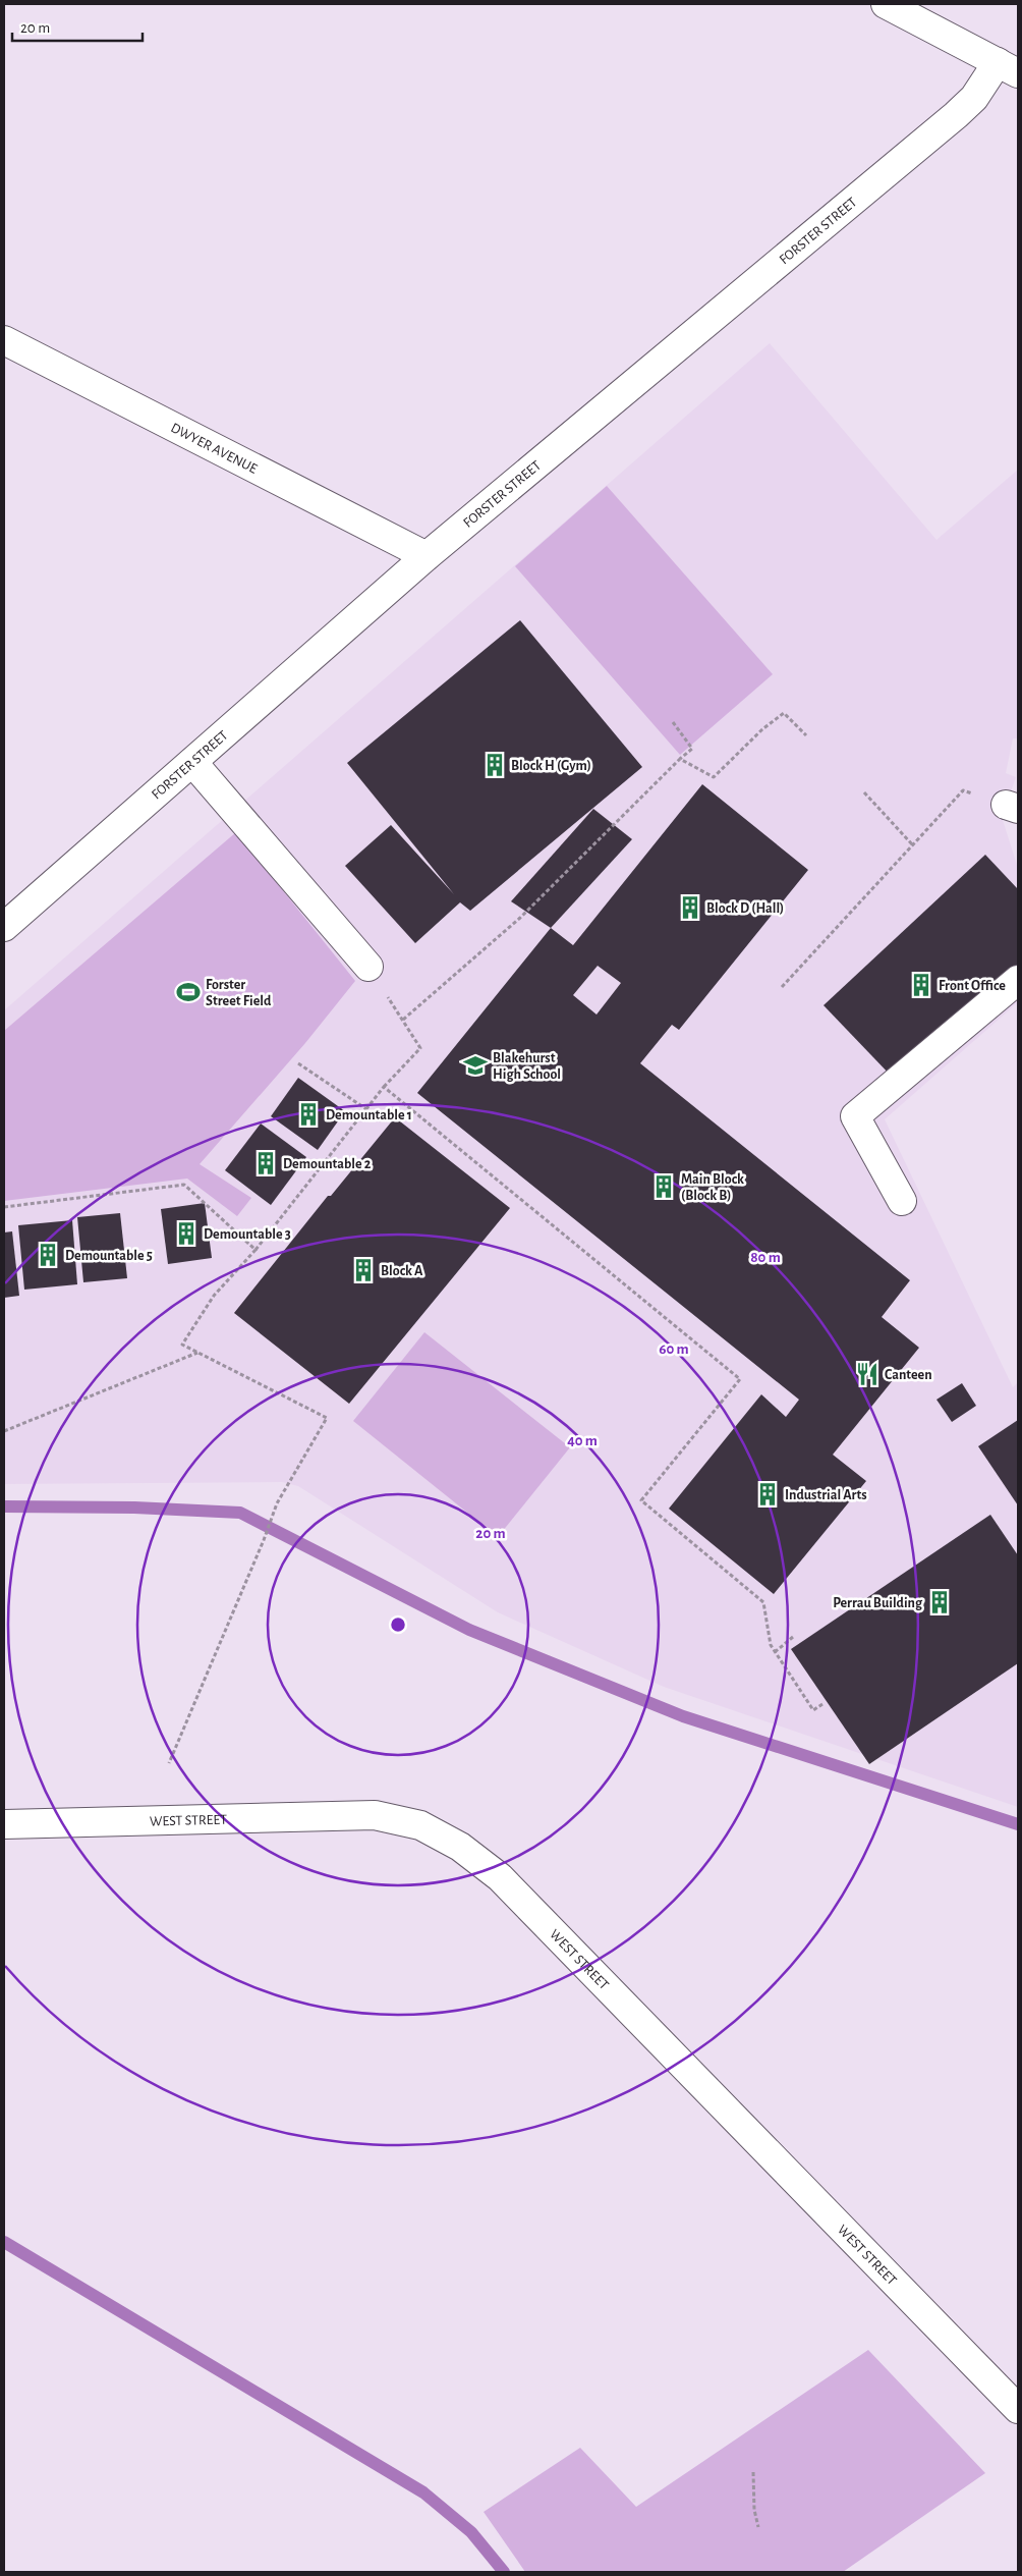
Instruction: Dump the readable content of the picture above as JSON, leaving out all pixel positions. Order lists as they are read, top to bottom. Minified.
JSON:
{"streets":{"street":["FORSTER STREET","DWYER AVENUE","WEST STREET"]},"crossings":[["FORSTER STREET","DWYER AVENUE"]],"places":{"building":["Block H (Gym)","Block D (Hall)","Front Office","Demountable 1","Demountable 2","Main Block (Block B)","Demountable 3","Demountable 5","Block A","Industrial Arts","Perrau Building"],"sports":["Forster Street Field"],"school or university":["Blakehurst High School"],"restaurant":["Canteen"]},"scale_bar":"20 m","rings":["80 m","60 m","40 m","20 m"]}
